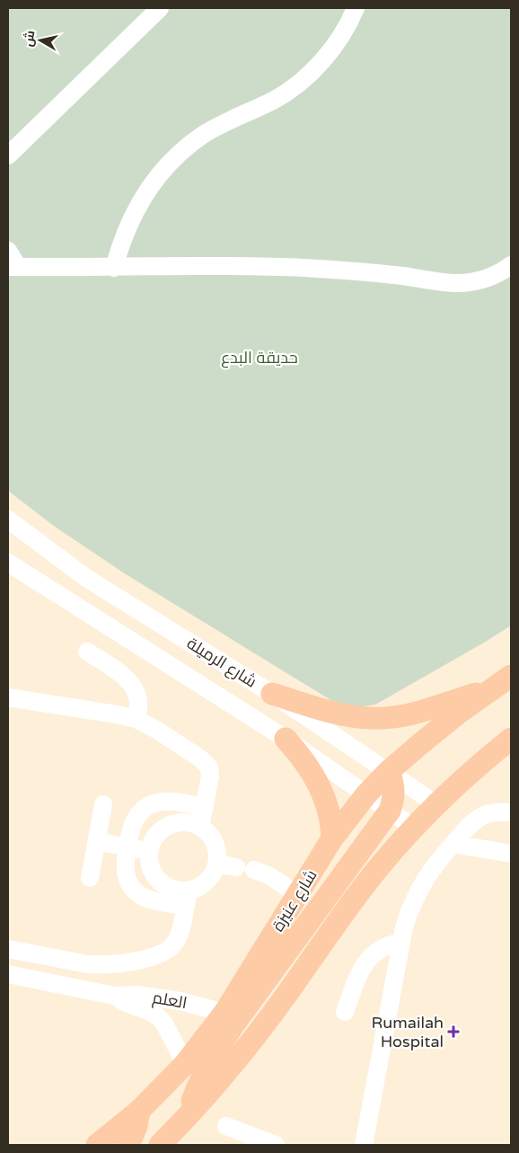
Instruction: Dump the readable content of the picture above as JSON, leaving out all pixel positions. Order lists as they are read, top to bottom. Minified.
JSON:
{"streets":{"main road":["شارع عنيزة"],"street":["شارع الرميلة","العلم"]},"crossings":[["شارع الرميلة","شارع عنيزة"],["شارع عنيزة","العلم"]],"parks":["حديقة البدع"],"places":{"health":["Rumailah Hospital"]},"north":"left"}
